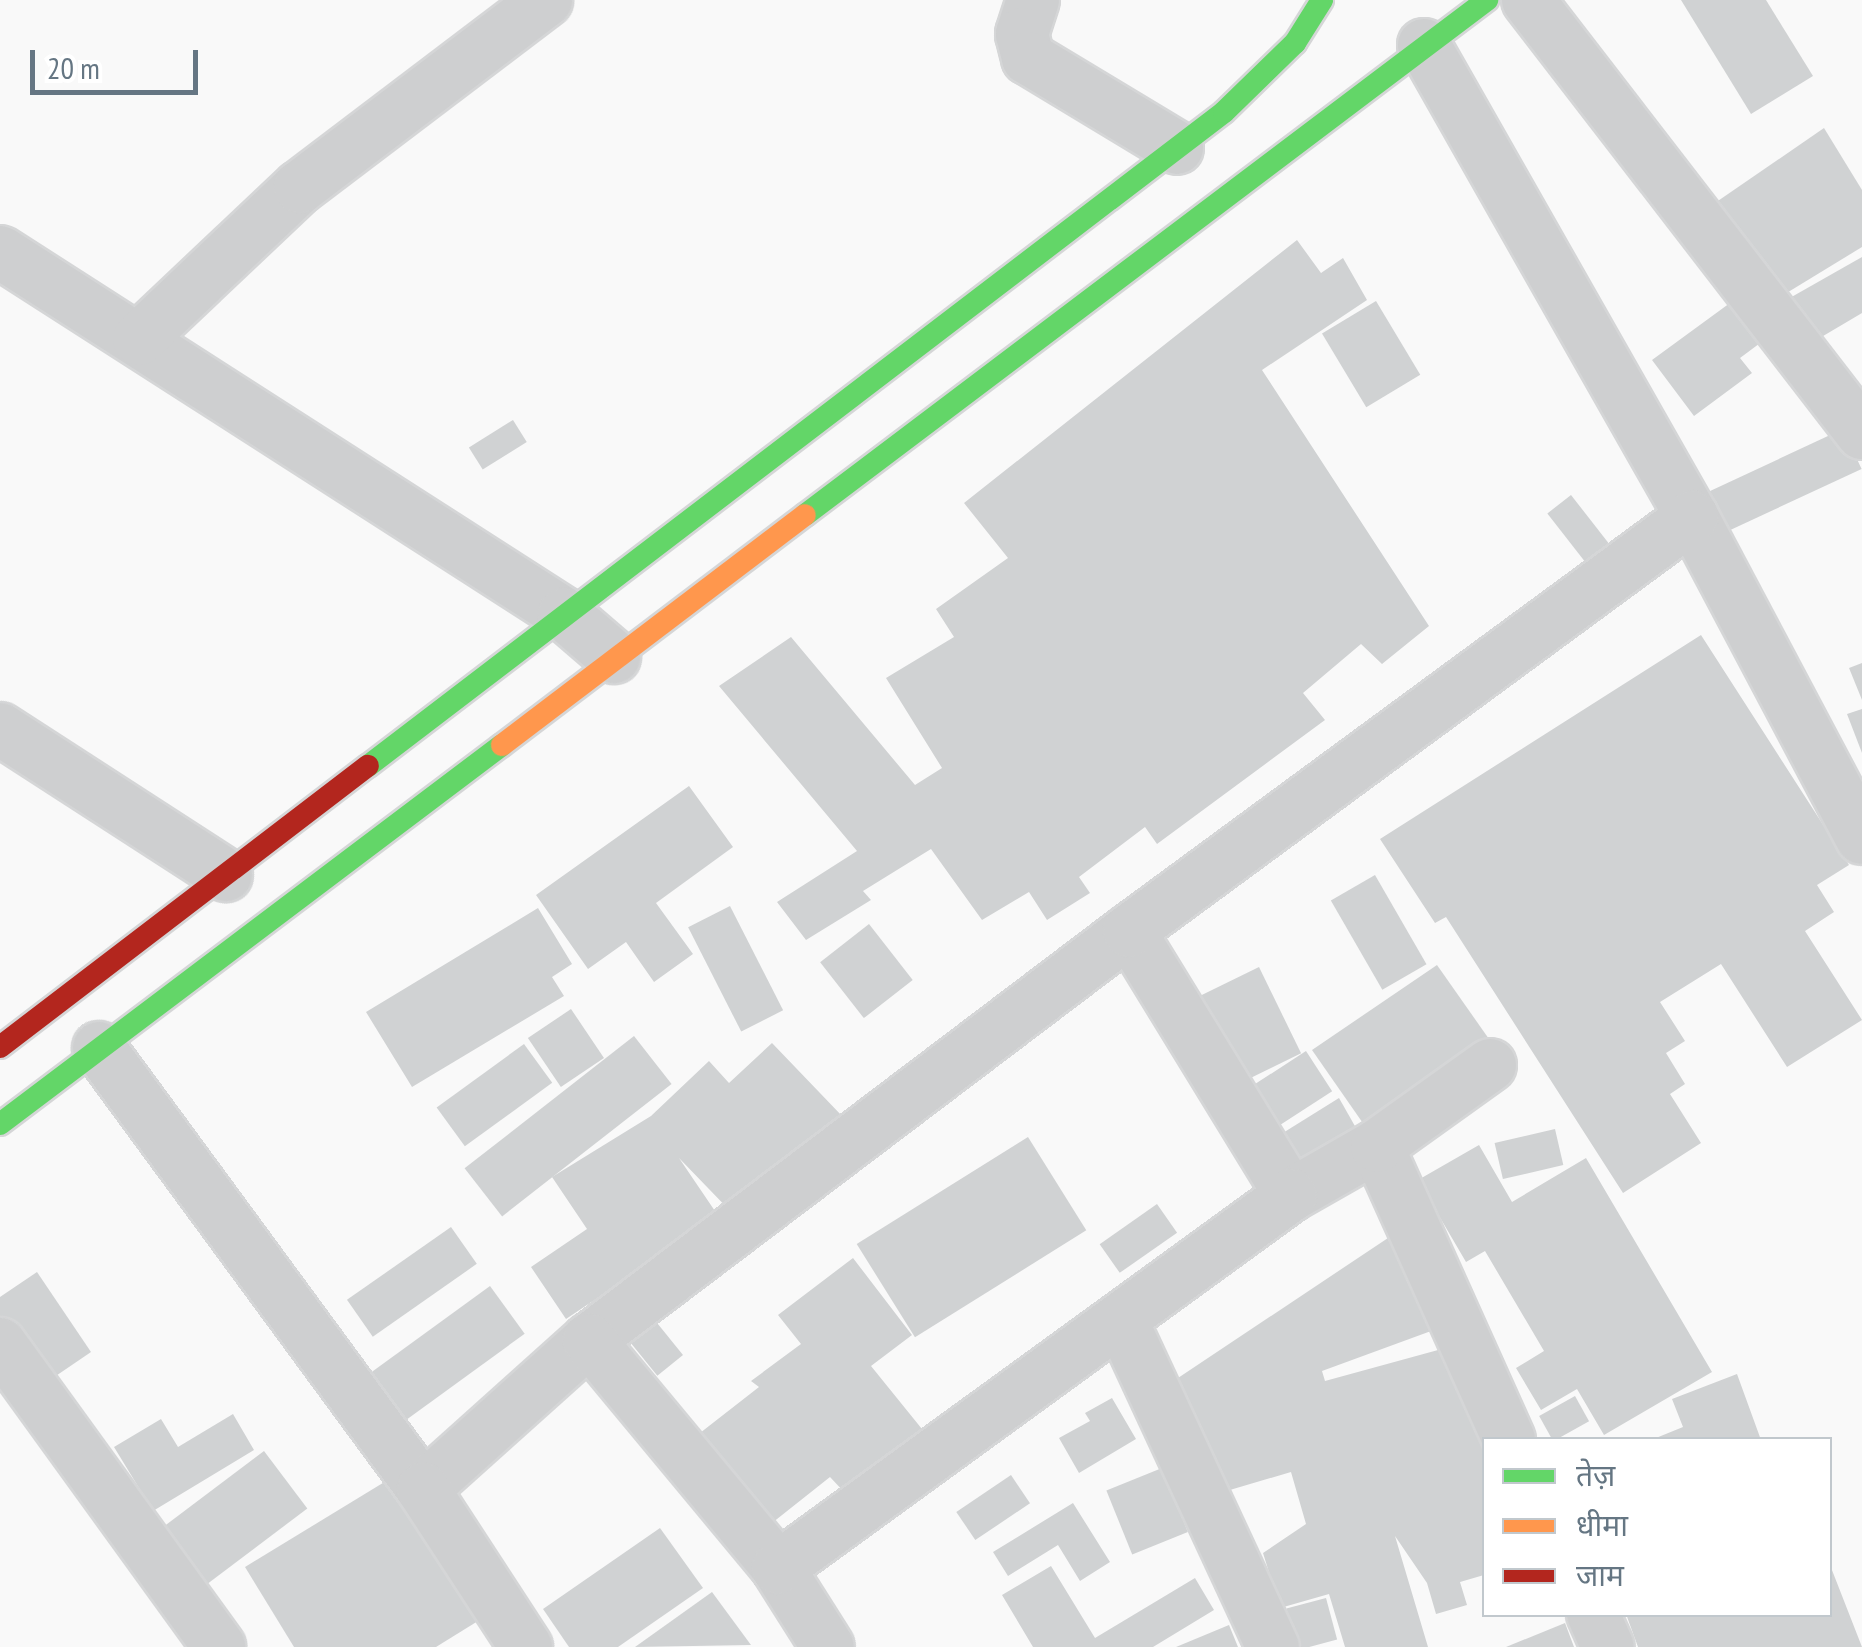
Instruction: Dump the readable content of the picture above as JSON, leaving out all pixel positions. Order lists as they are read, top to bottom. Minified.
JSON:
{"legend":["तेज़","धीमा","जाम"],"scale_bar":"20 m"}
